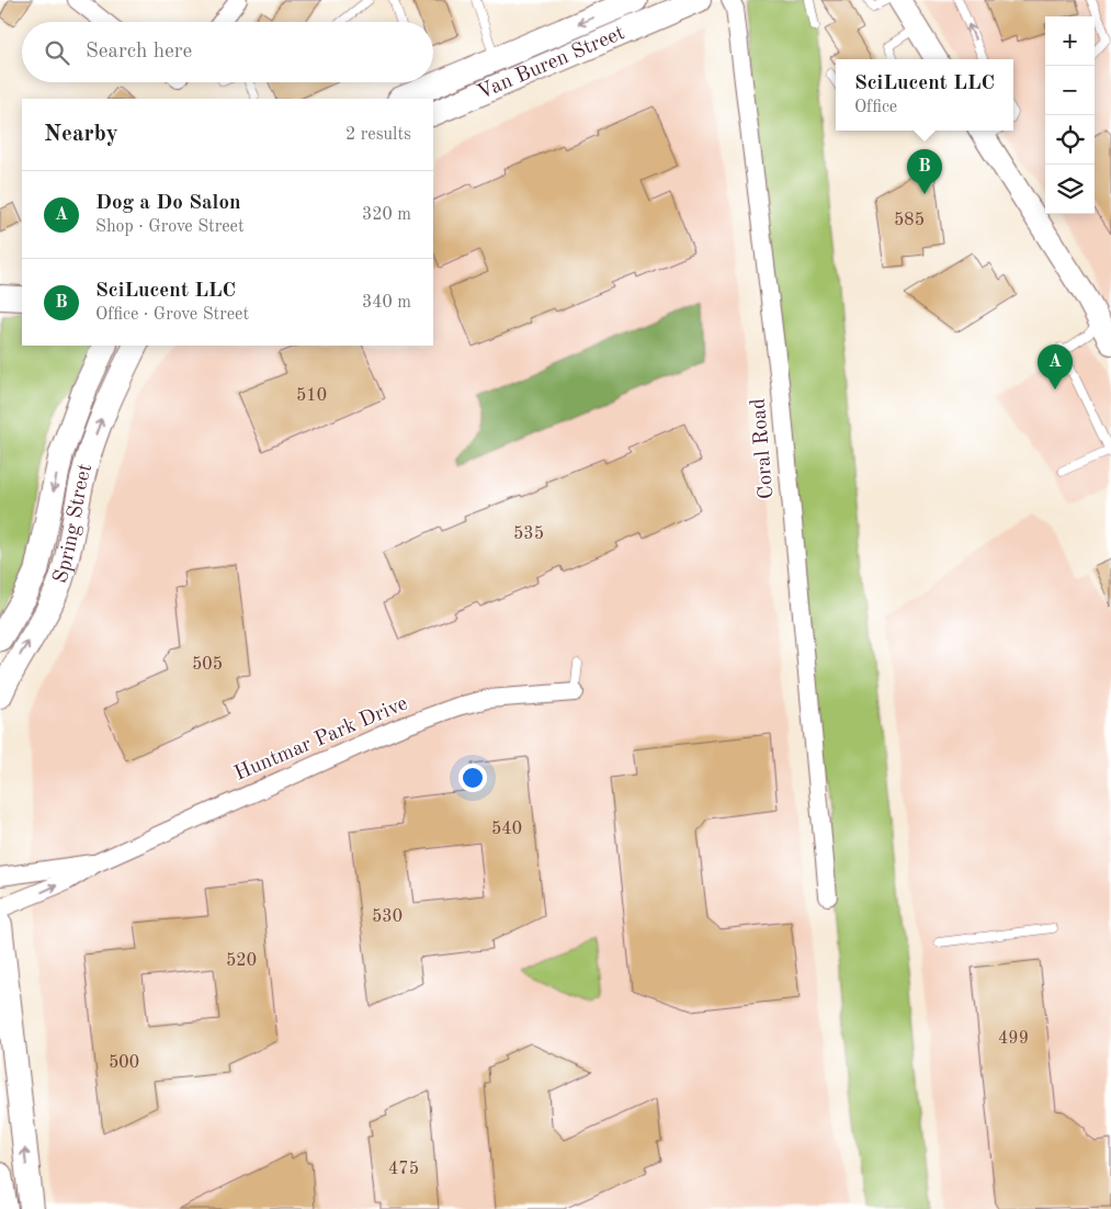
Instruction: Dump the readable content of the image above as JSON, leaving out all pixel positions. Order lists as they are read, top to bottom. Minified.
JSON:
{"streets":{"main road":["Van Buren Street","Spring Street"],"street":["Coral Road","Huntmar Park Drive"]},"house_numbers":["585","510","535","505","540","530","520","499","500","475"],"page":{"map_buttons":["+","−"],"search":"Search here","popup":["SciLucent LLC","Office"],"heading":["Nearby","2 results"],"pins":["B","A"],"list":[{"mark":"A","name":"Dog a Do Salon","note":"Shop · Grove Street","value":"320 m"},{"mark":"B","name":"SciLucent LLC","note":"Office · Grove Street","value":"340 m"}]}}
